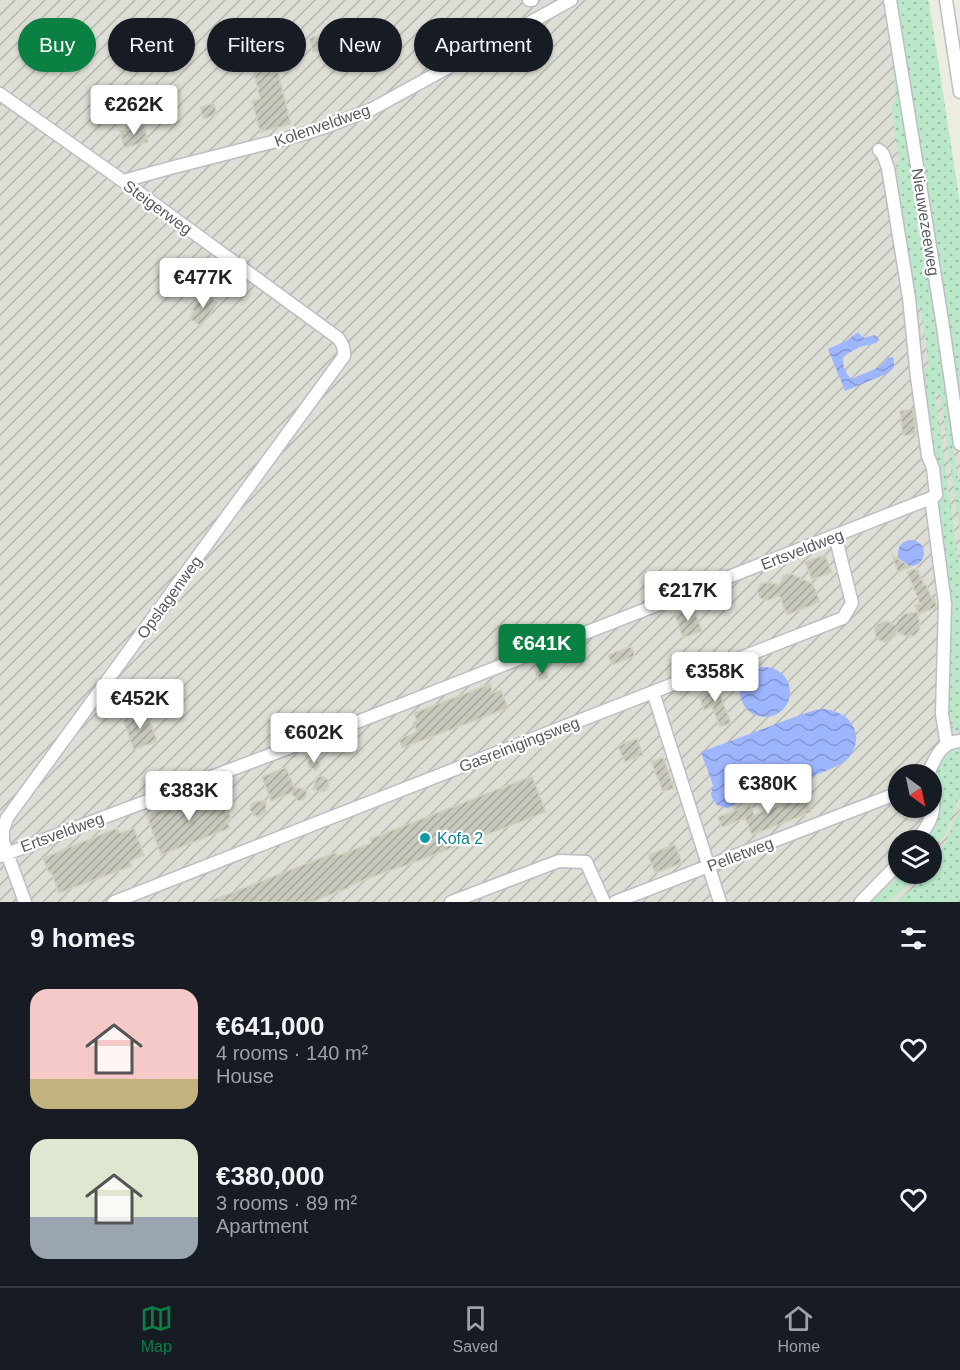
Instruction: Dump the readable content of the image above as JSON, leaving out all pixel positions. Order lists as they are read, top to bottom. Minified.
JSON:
{"streets":{"street":["Kolenveldweg","Steigerweg","Nieuwezeeweg","Ertsveldweg","Opslagenweg","Gasreinigingsweg","Pelletweg"]},"crossings":[["Kolenveldweg","Steigerweg"],["Steigerweg","Opslagenweg"],["Ertsveldweg","Opslagenweg"],["Ertsveldweg","Gasreinigingsweg"]],"places":["Kofa 2"],"north":"bottom right","page":{"chip":["Buy","Rent","Filters","New","Apartment"],"price":["€262K","€477K","€217K","€641K","€358K","€452K","€602K","€380K","€383K"],"heading":"9 homes","list":[{"name":"€641,000","note":"4 rooms · 140 m² · House"},{"name":"€380,000","note":"3 rooms · 89 m² · Apartment"}],"tabs":["Map","Saved","Home"]}}
